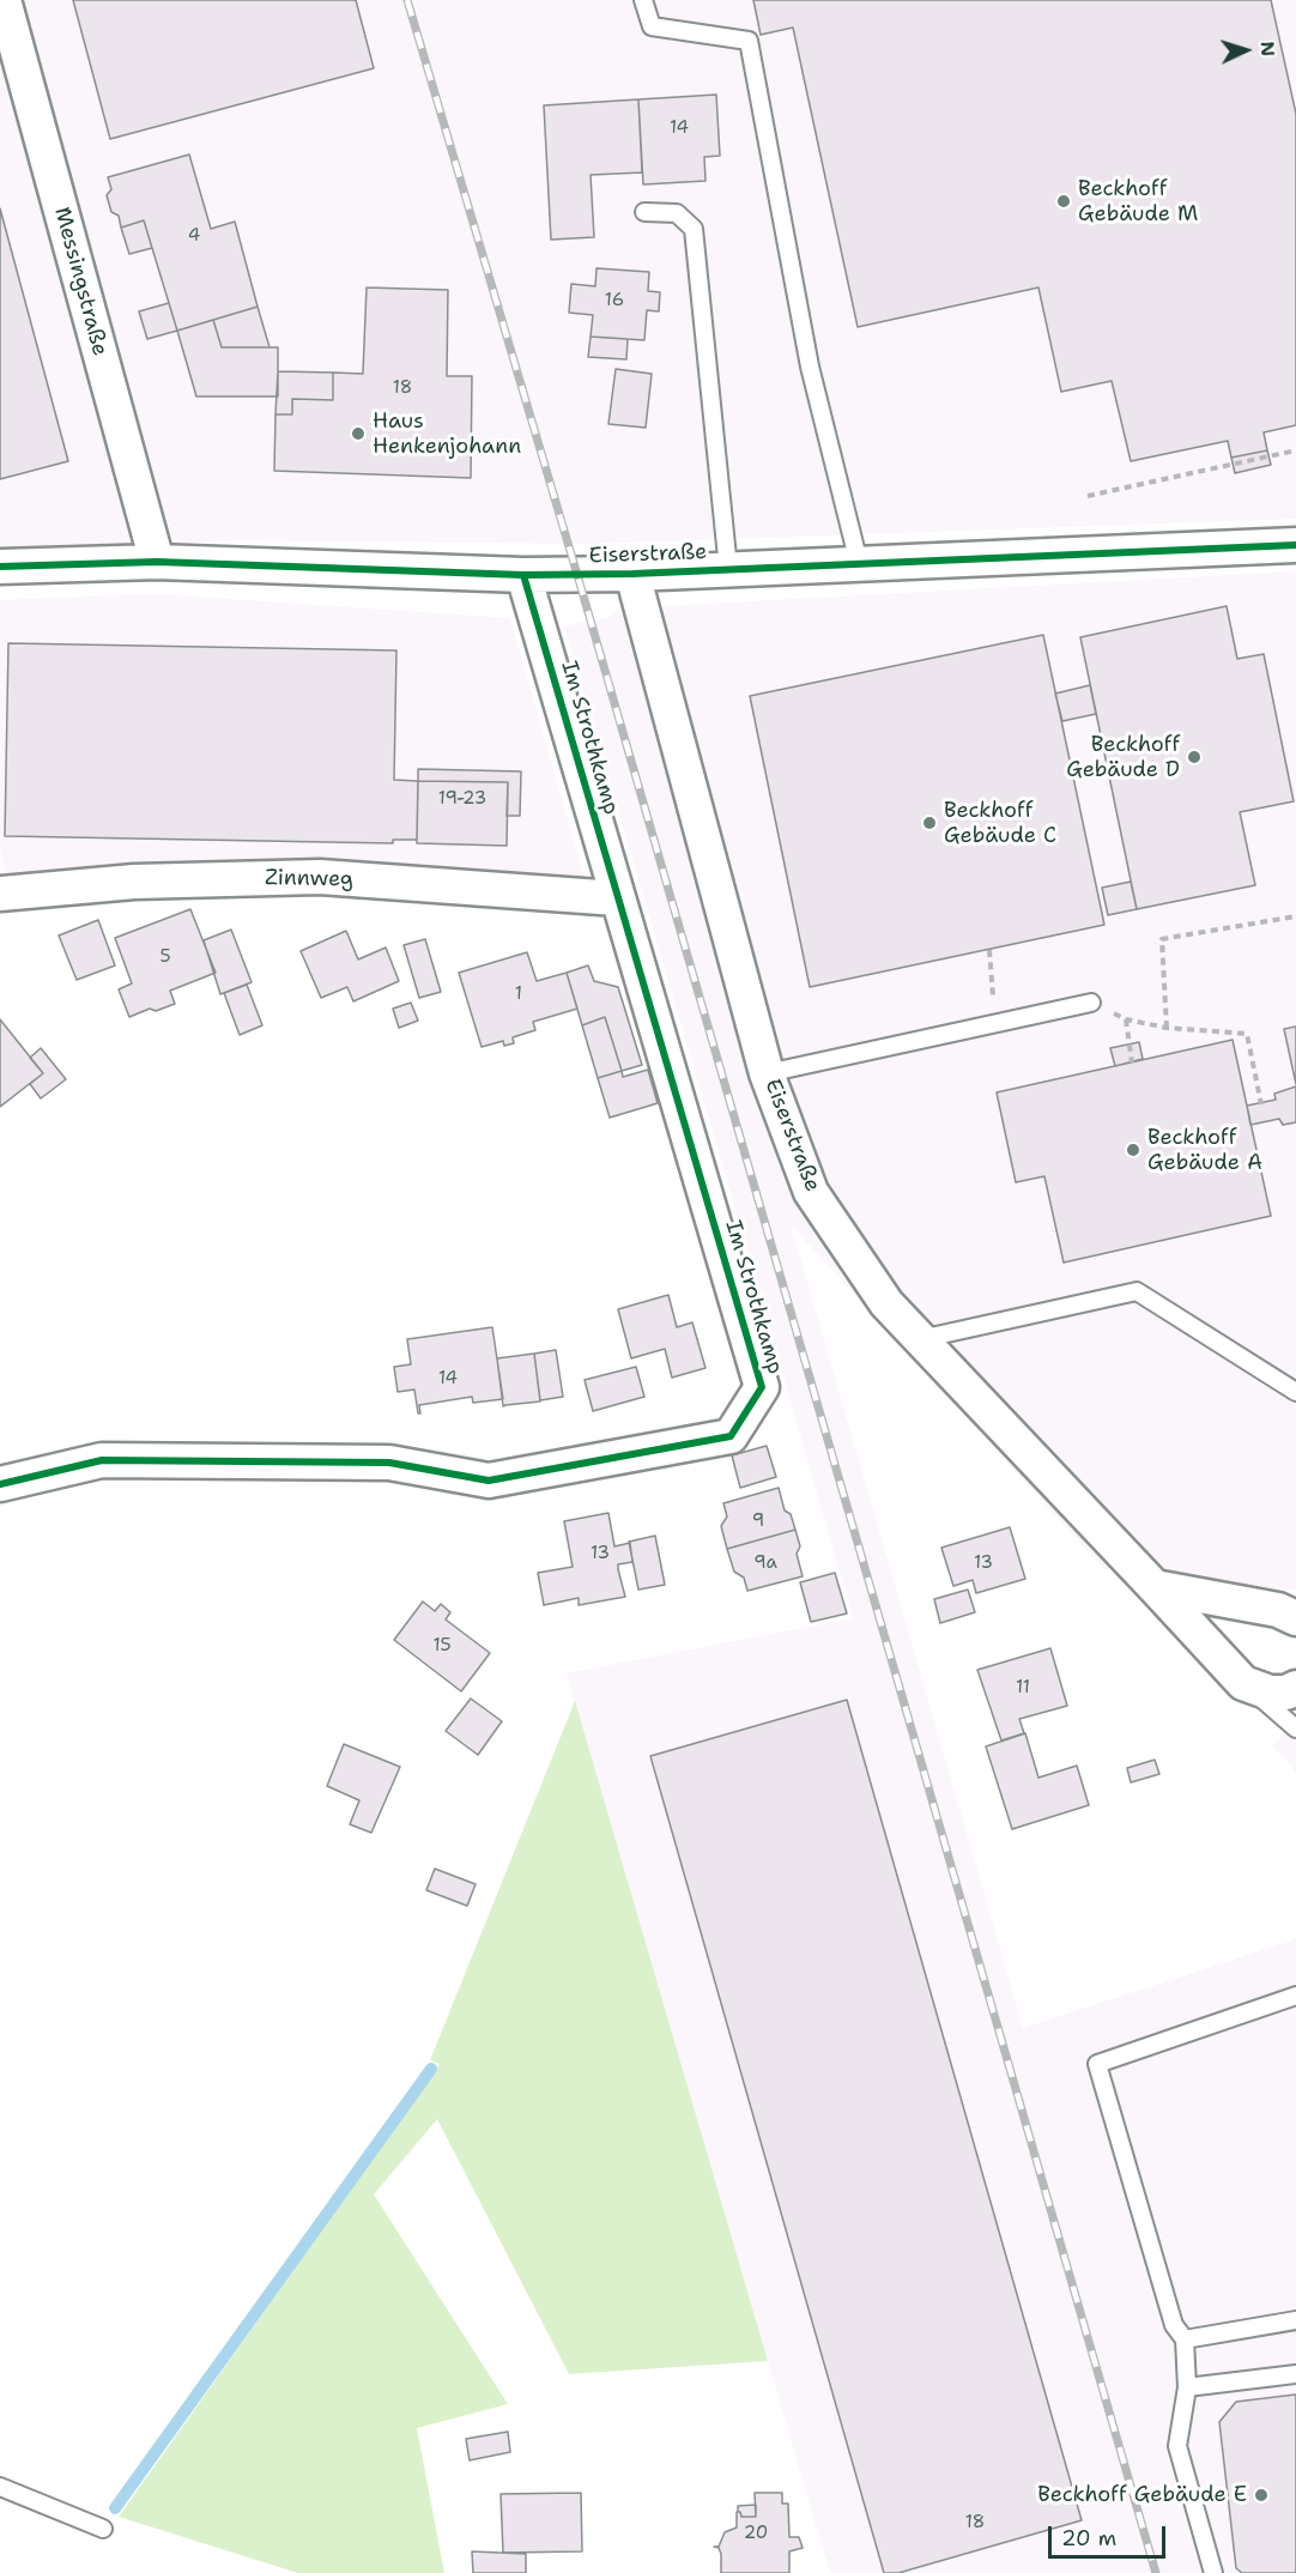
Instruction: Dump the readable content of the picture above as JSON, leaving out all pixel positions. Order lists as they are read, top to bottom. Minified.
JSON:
{"streets":{"street":["Messingstraße","Eiserstraße","Im Strothkamp","Zinnweg"]},"crossings":[["Messingstraße","Eiserstraße"],["Eiserstraße","Im Strothkamp"],["Im Strothkamp","Zinnweg"]],"places":["Beckhoff Gebäude M","Haus Henkenjohann","Beckhoff Gebäude D","Beckhoff Gebäude C","Beckhoff Gebäude A","Beckhoff Gebäude E"],"house_numbers":["14","4","16","18","19-23","5","1","14","9","13","9a","13","15","11","18","20"],"scale_bar":"20 m","north":"right"}
